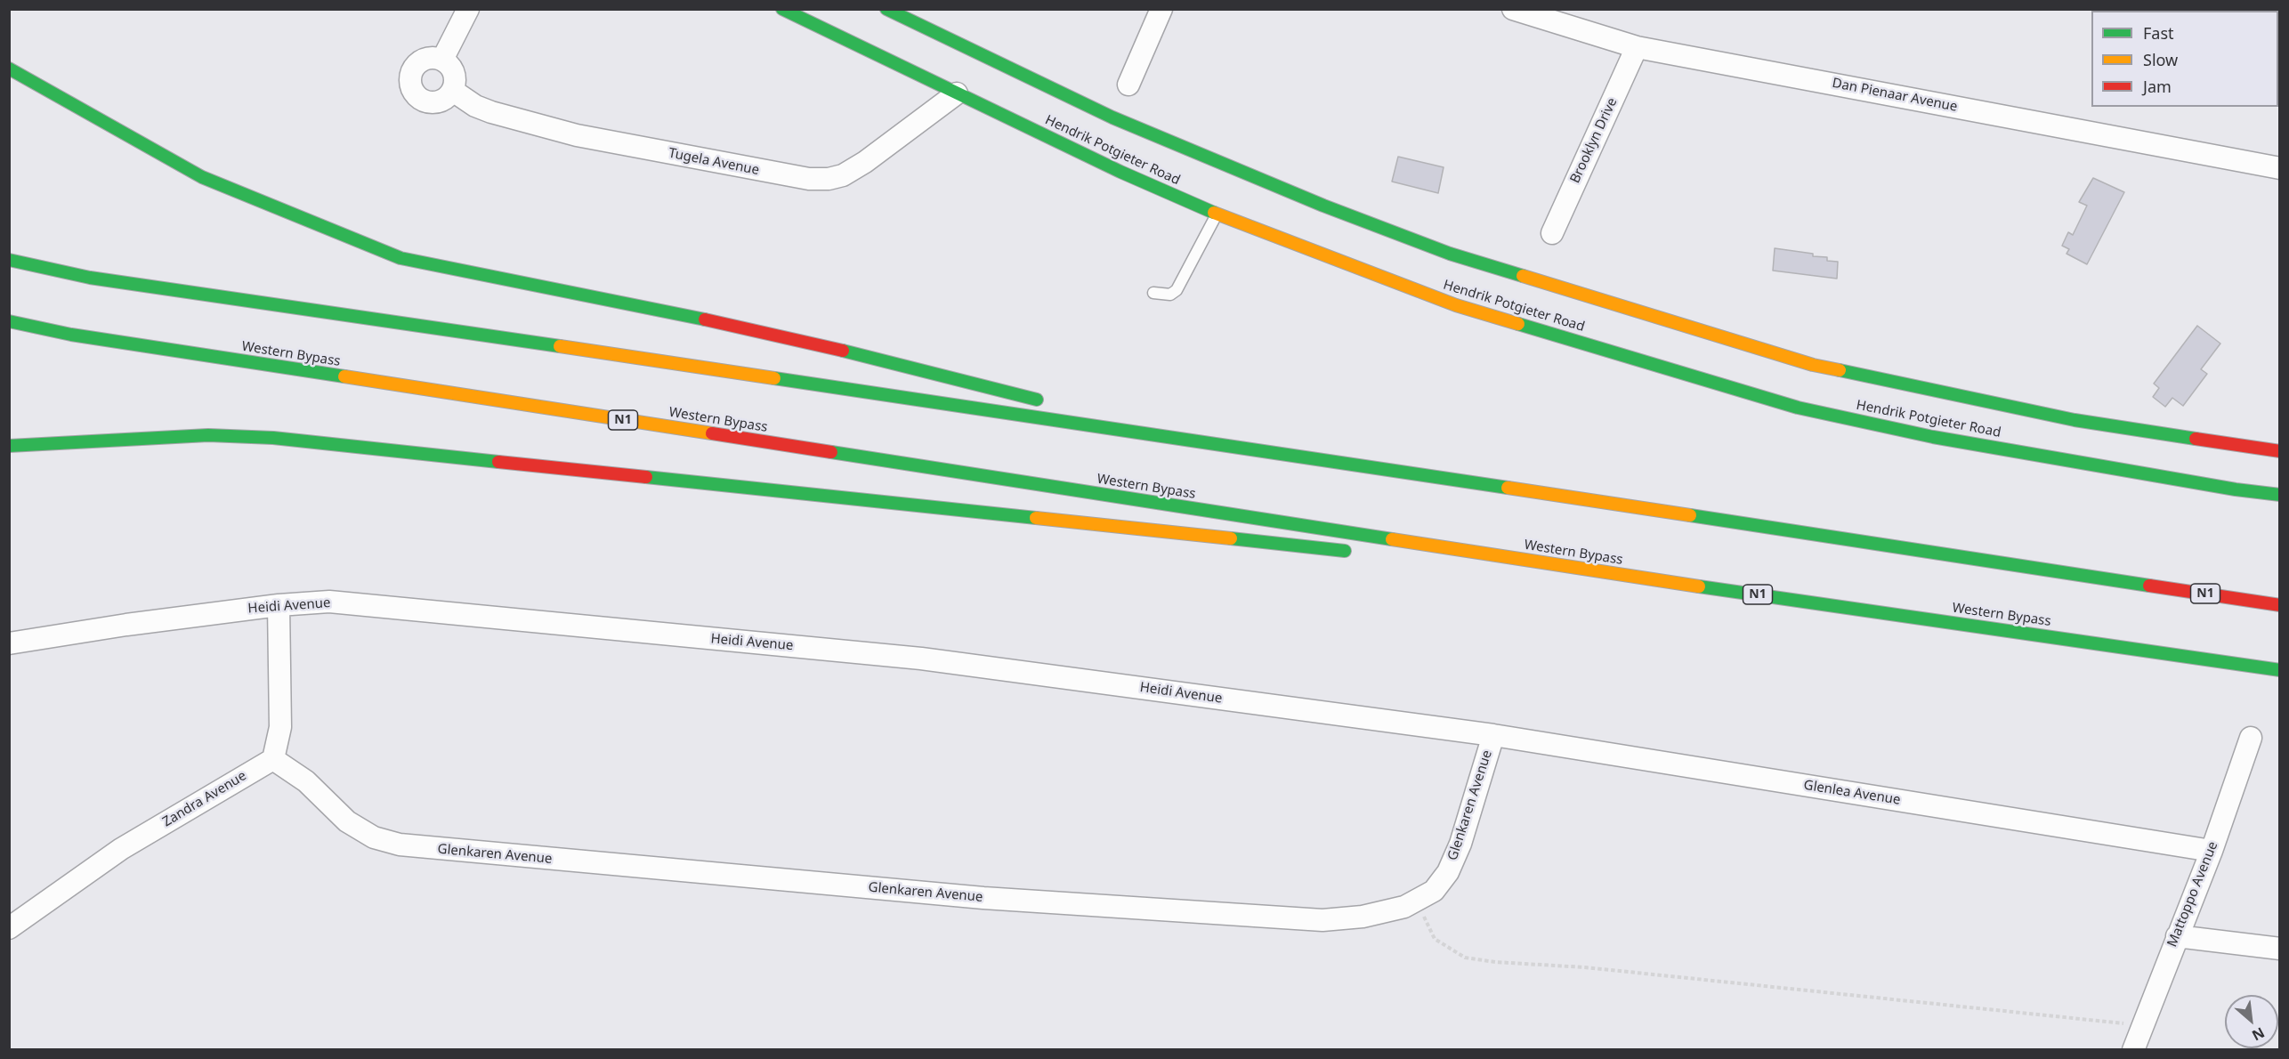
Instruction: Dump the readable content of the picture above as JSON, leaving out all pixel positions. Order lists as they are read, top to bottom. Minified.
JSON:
{"streets":{"main road":["Hendrik Potgieter Road","Western Bypass","N1"],"street":["Dan Pienaar Avenue","Brooklyn Drive","Tugela Avenue","Heidi Avenue","Glenlea Avenue","Zandra Avenue","Glenkaren Avenue","Mattoppo Avenue"]},"crossings":[["Dan Pienaar Avenue","Brooklyn Drive"],["Hendrik Potgieter Road","Tugela Avenue"],["Heidi Avenue","Glenlea Avenue"],["Heidi Avenue","Glenkaren Avenue"],["Glenlea Avenue","Glenkaren Avenue"],["Glenlea Avenue","Mattoppo Avenue"],["Zandra Avenue","Glenkaren Avenue"]],"legend":["Fast","Slow","Jam"],"north":"bottom right"}
